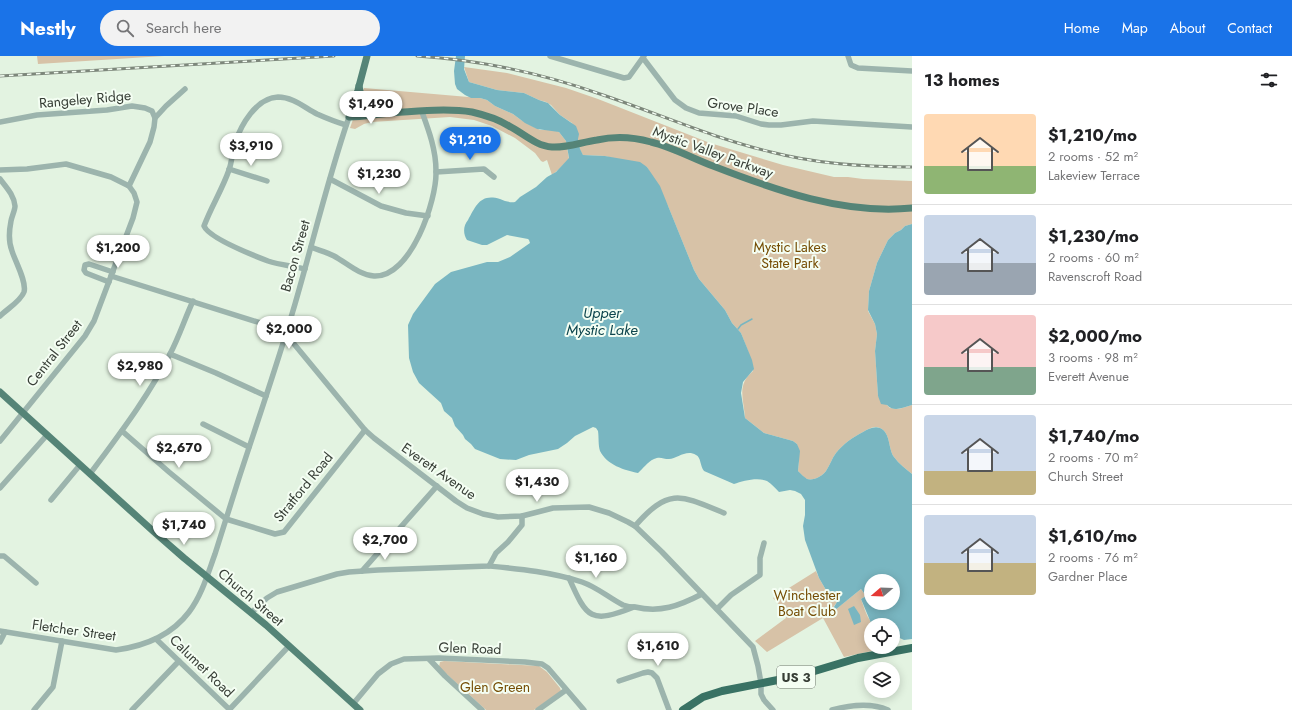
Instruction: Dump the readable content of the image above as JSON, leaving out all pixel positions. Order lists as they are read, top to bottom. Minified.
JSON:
{"streets":{"highway":["US 3"],"main road":["Mystic Valley Parkway","Bacon Street","Church Street"],"street":["Rangeley Ridge","Grove Place","Central Street","Everett Avenue","Stratford Road","Fletcher Street","Glen Road","Calumet Road"]},"crossings":[["Mystic Valley Parkway","Bacon Street"],["Bacon Street","Everett Avenue"],["Bacon Street","Stratford Road"],["Bacon Street","Church Street"],["Bacon Street","Fletcher Street"],["Central Street","Church Street"],["Everett Avenue","Stratford Road"],["Everett Avenue","US 3"],["Church Street","Fletcher Street"],["Church Street","Glen Road"],["Fletcher Street","Calumet Road"]],"water":["Upper Mystic Lake"],"parks":["Mystic Lakes State Park","Winchester Boat Club","Glen Green"],"north":"left","page":{"header":"Nestly","search":"Search here","nav":["Home","Map","About","Contact"],"heading":"13 homes","price":["$1,490","$1,210","$3,910","$1,230","$1,200","$2,000","$2,980","$2,670","$1,430","$1,740","$2,700","$1,160","$1,610"],"list":[{"name":"$1,210/mo","note":"2 rooms · 52 m² · Lakeview Terrace"},{"name":"$1,230/mo","note":"2 rooms · 60 m² · Ravenscroft Road"},{"name":"$2,000/mo","note":"3 rooms · 98 m² · Everett Avenue"},{"name":"$1,740/mo","note":"2 rooms · 70 m² · Church Street"},{"name":"$1,610/mo","note":"2 rooms · 76 m² · Gardner Place"}]}}
